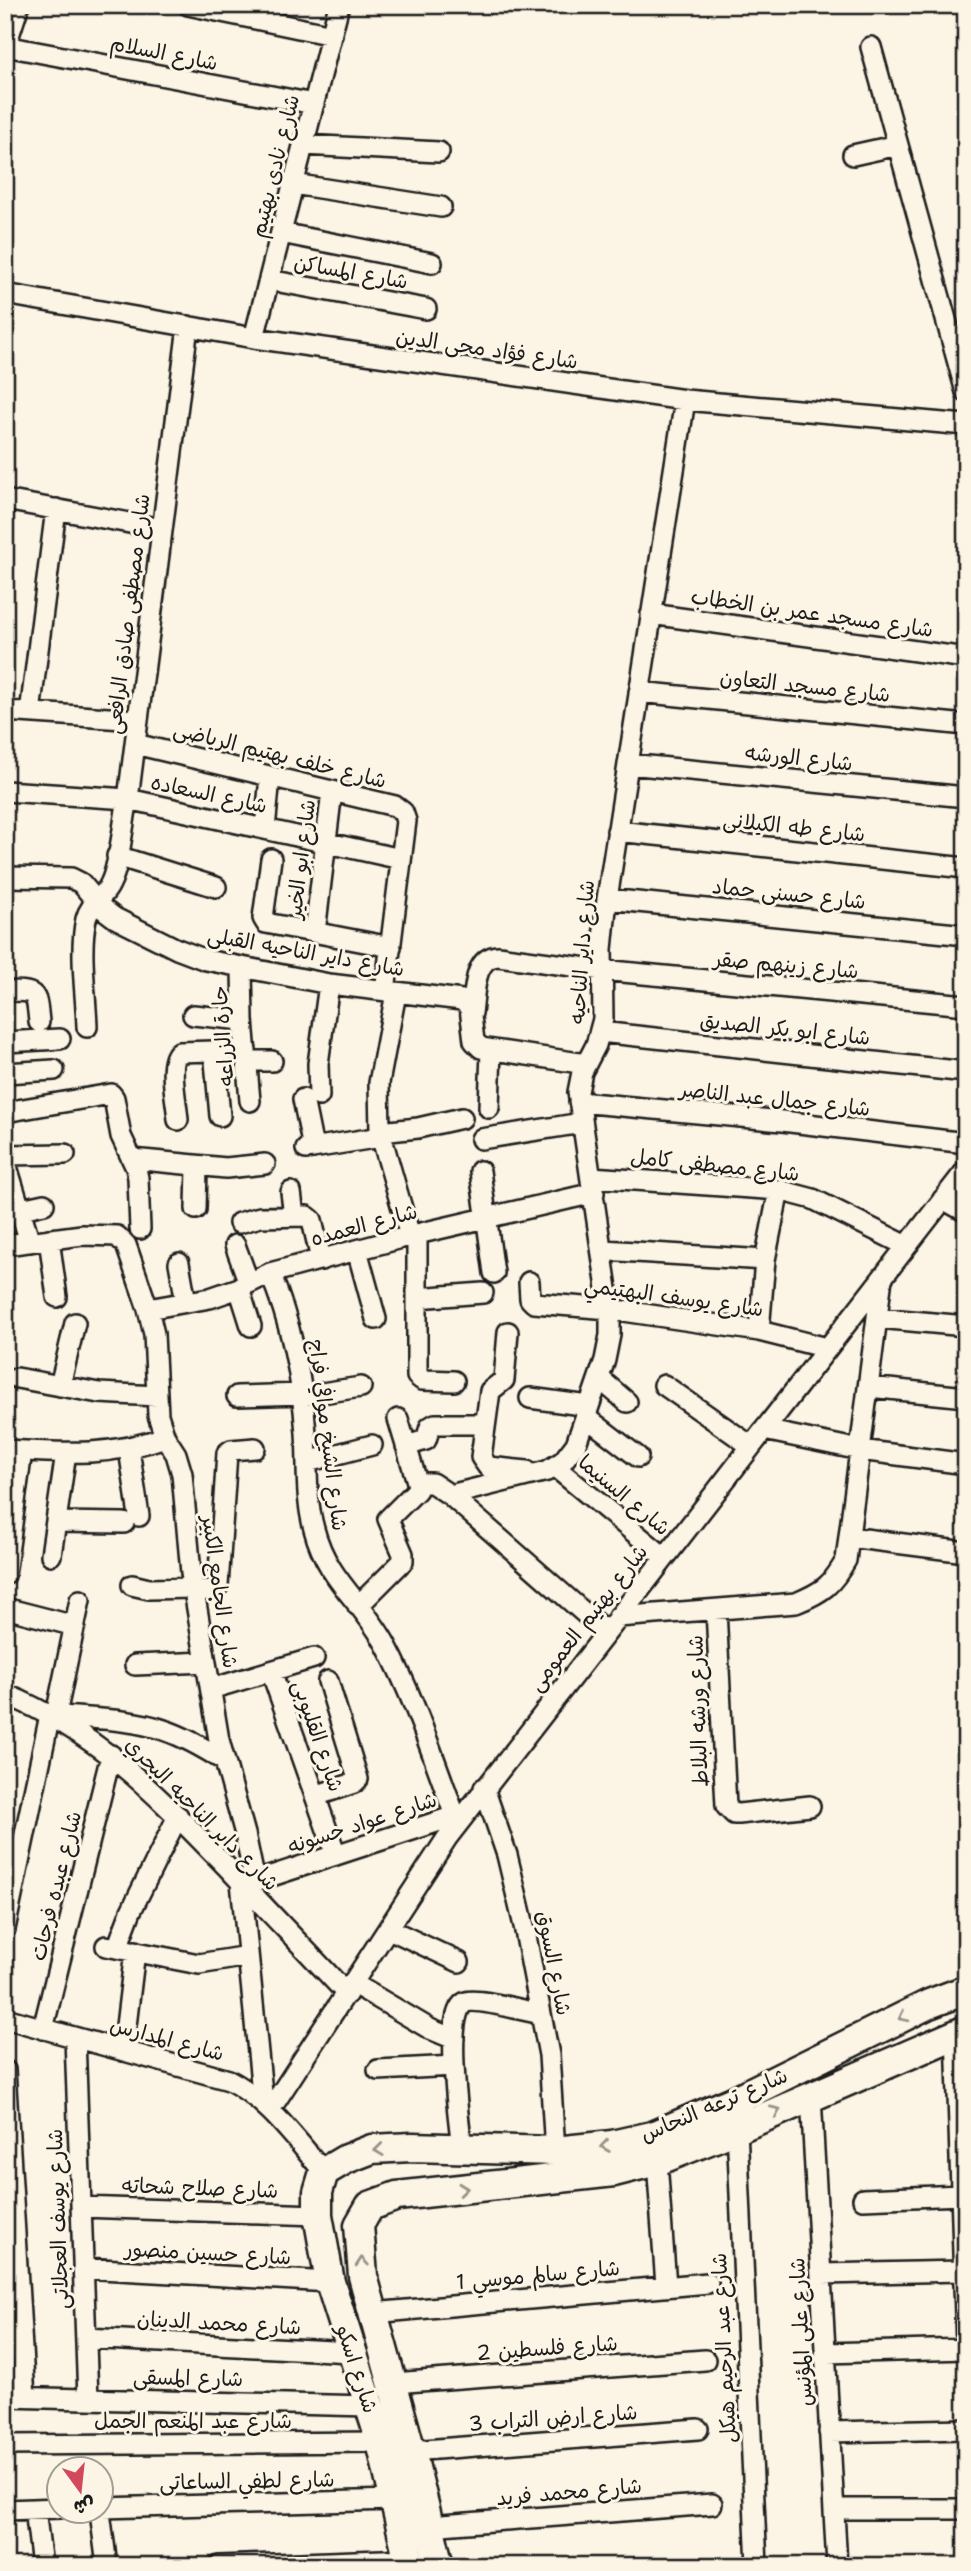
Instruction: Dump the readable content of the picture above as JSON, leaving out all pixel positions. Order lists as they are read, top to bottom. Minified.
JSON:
{"streets":{"main road":["شارع ترعه النحاس","شارع اسكو"],"street":["شارع السلام","شارع نادى بهتيم","شارع المساكن","شارع فؤاد محى الدين","شارع مسجد عمر بن الخطاب","شارع مصطفى صادق الرافعى","شارع مسجد التعاون","شارع خلف بهتيم الرياضى","شارع الورشه","شارع السعاده","شارع طه الكيلانى","شارع ابو الخير","شارع حسنى حماد","شارع داير الناحيه القبلى","شارع داير الناحيه","شارع زينهم صقر","شارع ابو بكر الصديق","حارة الزراعه","شارع جمال عبد الناصر","شارع مصطفى كامل","شارع العمده","شارع يوسف البهتيمي","شارع الشيخ موافي فراج","شارع السنيما","شارع الجامع الكبير","شارع بهتيم العمومى","شارع ورشه البلاط","شارع القليوبى","شارع داير الناحيه البحري","شارع عواد حسونه","شارع عبده فرحات","شارع السوق","شارع المدارس","شارع صلاح شحاته","شارع يوسف العجلاتى","شارع حسين منصور","شارع سالم موسي 1","شارع محمد الدينان","شارع على المؤنس","شارع فلسطين 2","شارع عبد الرحيم هيكل","شارع المسقى","شارع ارض التراب 3","شارع عبد المنعم الجمل","شارع لطفي الساعاتى","شارع محمد فريد"]},"crossings":[["شارع السلام","شارع نادى بهتيم"],["شارع نادى بهتيم","شارع المساكن"],["شارع نادى بهتيم","شارع فؤاد محى الدين"],["شارع فؤاد محى الدين","شارع مصطفى صادق الرافعى"],["شارع فؤاد محى الدين","شارع داير الناحيه"],["شارع مسجد عمر بن الخطاب","شارع داير الناحيه"],["شارع مصطفى صادق الرافعى","شارع خلف بهتيم الرياضى"],["شارع مصطفى صادق الرافعى","شارع السعاده"],["شارع مصطفى صادق الرافعى","شارع داير الناحيه القبلى"],["شارع مسجد التعاون","شارع داير الناحيه"],["شارع خلف بهتيم الرياضى","شارع السعاده"],["شارع خلف بهتيم الرياضى","شارع ابو الخير"],["شارع الورشه","شارع داير الناحيه"],["شارع السعاده","شارع ابو الخير"],["شارع طه الكيلانى","شارع داير الناحيه"],["شارع حسنى حماد","شارع داير الناحيه"],["شارع داير الناحيه القبلى","شارع زينهم صقر"],["شارع داير الناحيه القبلى","حارة الزراعه"],["شارع داير الناحيه","شارع زينهم صقر"],["شارع داير الناحيه","شارع ابو بكر الصديق"],["شارع داير الناحيه","شارع جمال عبد الناصر"],["شارع داير الناحيه","شارع مصطفى كامل"],["شارع داير الناحيه","شارع العمده"],["شارع داير الناحيه","شارع يوسف البهتيمي"],["شارع داير الناحيه","شارع السنيما"],["شارع مصطفى كامل","شارع العمده"],["شارع مصطفى كامل","شارع بهتيم العمومى"],["شارع العمده","شارع الشيخ موافي فراج"],["شارع العمده","شارع الجامع الكبير"],["شارع يوسف البهتيمي","شارع بهتيم العمومى"],["شارع الشيخ موافي فراج","شارع بهتيم العمومى"],["شارع الشيخ موافي فراج","شارع عواد حسونه"],["شارع السنيما","شارع بهتيم العمومى"],["شارع الجامع الكبير","شارع بهتيم العمومى"],["شارع الجامع الكبير","شارع داير الناحيه البحري"],["شارع الجامع الكبير","شارع عواد حسونه"],["شارع الجامع الكبير","شارع المدارس"],["شارع بهتيم العمومى","شارع داير الناحيه البحري"],["شارع بهتيم العمومى","شارع عواد حسونه"],["شارع بهتيم العمومى","شارع السوق"],["شارع بهتيم العمومى","شارع المدارس"],["شارع القليوبى","شارع عواد حسونه"],["شارع داير الناحيه البحري","شارع عواد حسونه"],["شارع داير الناحيه البحري","شارع عبده فرحات"],["شارع عبده فرحات","شارع المدارس"],["شارع السوق","شارع ترعه النحاس"],["شارع المدارس","شارع ترعه النحاس"],["شارع المدارس","شارع يوسف العجلاتى"],["شارع المدارس","شارع اسكو"],["شارع ترعه النحاس","شارع على المؤنس"],["شارع ترعه النحاس","شارع عبد الرحيم هيكل"],["شارع ترعه النحاس","شارع اسكو"],["شارع صلاح شحاته","شارع يوسف العجلاتى"],["شارع صلاح شحاته","شارع اسكو"],["شارع يوسف العجلاتى","شارع حسين منصور"],["شارع يوسف العجلاتى","شارع محمد الدينان"],["شارع يوسف العجلاتى","شارع المسقى"],["شارع حسين منصور","شارع اسكو"],["شارع سالم موسي 1","شارع اسكو"],["شارع محمد الدينان","شارع اسكو"],["شارع فلسطين 2","شارع اسكو"],["شارع اسكو","شارع المسقى"],["شارع اسكو","شارع ارض التراب 3"],["شارع اسكو","شارع عبد المنعم الجمل"],["شارع اسكو","شارع لطفي الساعاتى"],["شارع اسكو","شارع محمد فريد"]],"north":"bottom"}
